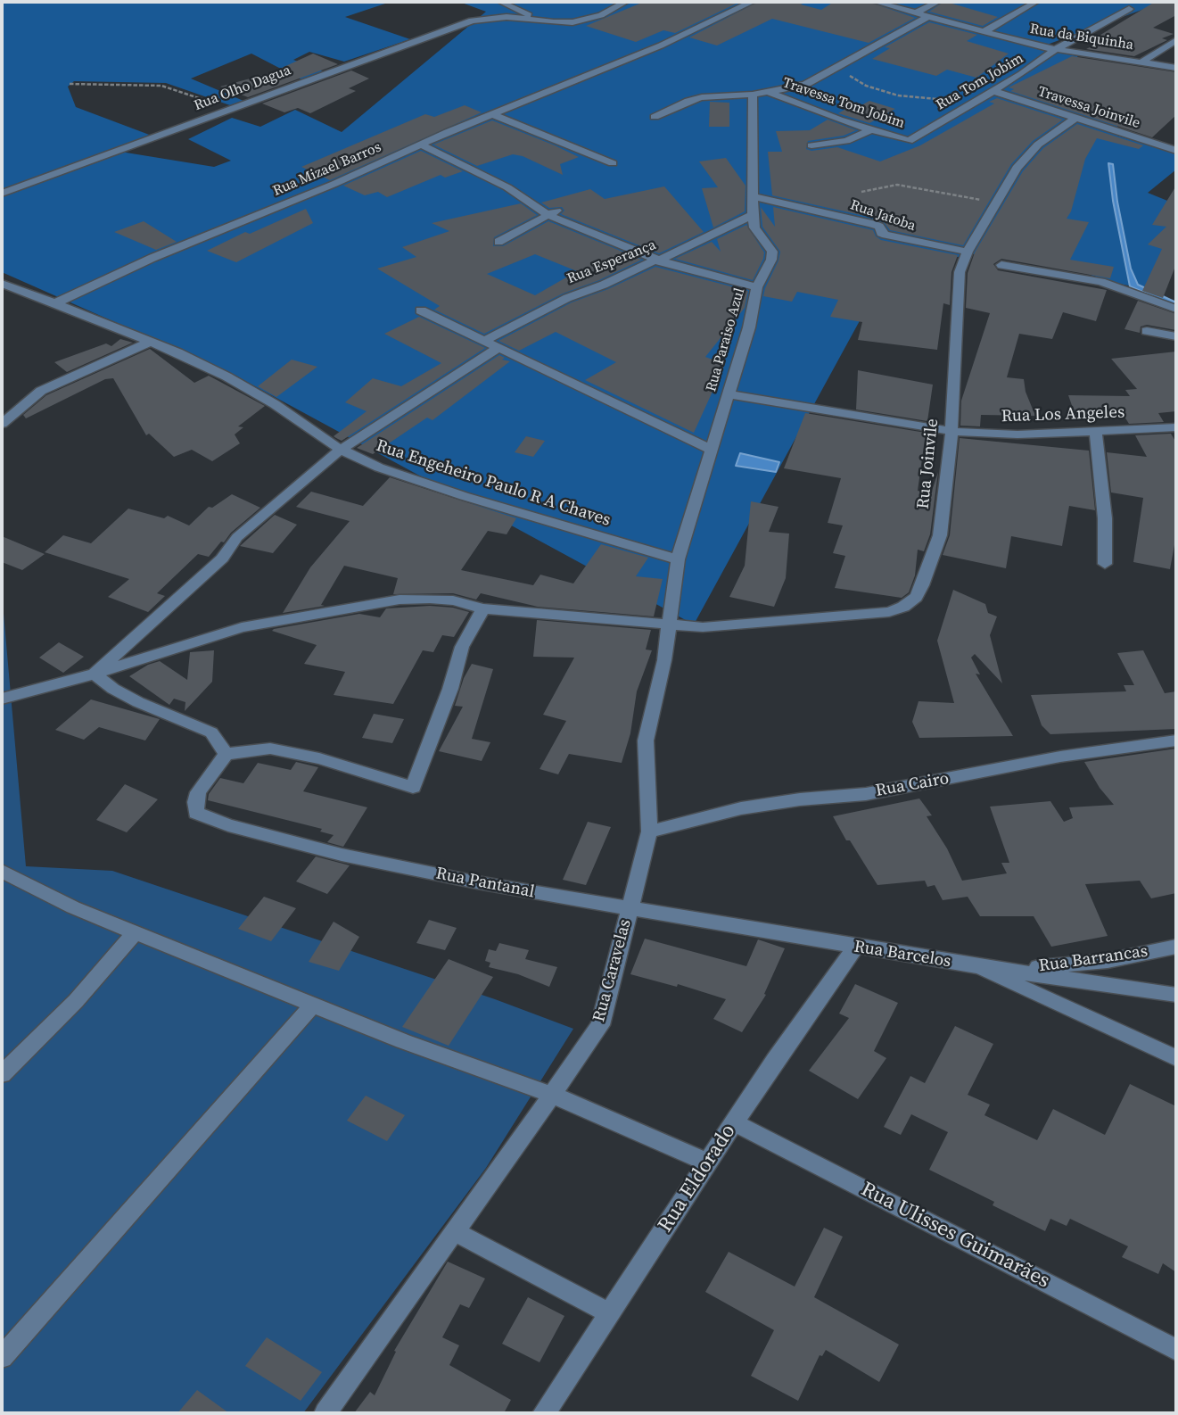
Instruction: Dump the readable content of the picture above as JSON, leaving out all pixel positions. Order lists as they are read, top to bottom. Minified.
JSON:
{"streets":{"street":["Rua da Biquinha","Rua Tom Jobim","Rua Olho Dagua","Travessa Tom Jobim","Travessa Joinvile","Rua Mizael Barros","Rua Jatoba","Rua Esperança","Rua Paraiso Azul","Rua Los Angeles","Rua Joinvile","Rua Engeheiro Paulo R A Chaves","Rua Cairo","Rua Pantanal","Rua Barcelos","Rua Barrancas","Rua Caravelas","Rua Eldorado","Rua Ulisses Guimarães"]},"crossings":[["Rua da Biquinha","Rua Tom Jobim"],["Rua Tom Jobim","Travessa Tom Jobim"],["Rua Tom Jobim","Travessa Joinvile"],["Travessa Joinvile","Rua Joinvile"],["Rua Mizael Barros","Rua Engeheiro Paulo R A Chaves"],["Rua Jatoba","Rua Paraiso Azul"],["Rua Jatoba","Rua Joinvile"],["Rua Esperança","Rua Paraiso Azul"],["Rua Paraiso Azul","Rua Los Angeles"],["Rua Paraiso Azul","Rua Engeheiro Paulo R A Chaves"],["Rua Paraiso Azul","Rua Caravelas"],["Rua Los Angeles","Rua Joinvile"],["Rua Joinvile","Rua Caravelas"],["Rua Engeheiro Paulo R A Chaves","Rua Caravelas"],["Rua Cairo","Rua Caravelas"],["Rua Pantanal","Rua Barcelos"],["Rua Pantanal","Rua Caravelas"],["Rua Barcelos","Rua Barrancas"],["Rua Barcelos","Rua Caravelas"],["Rua Barcelos","Rua Eldorado"],["Rua Eldorado","Rua Ulisses Guimarães"]]}
